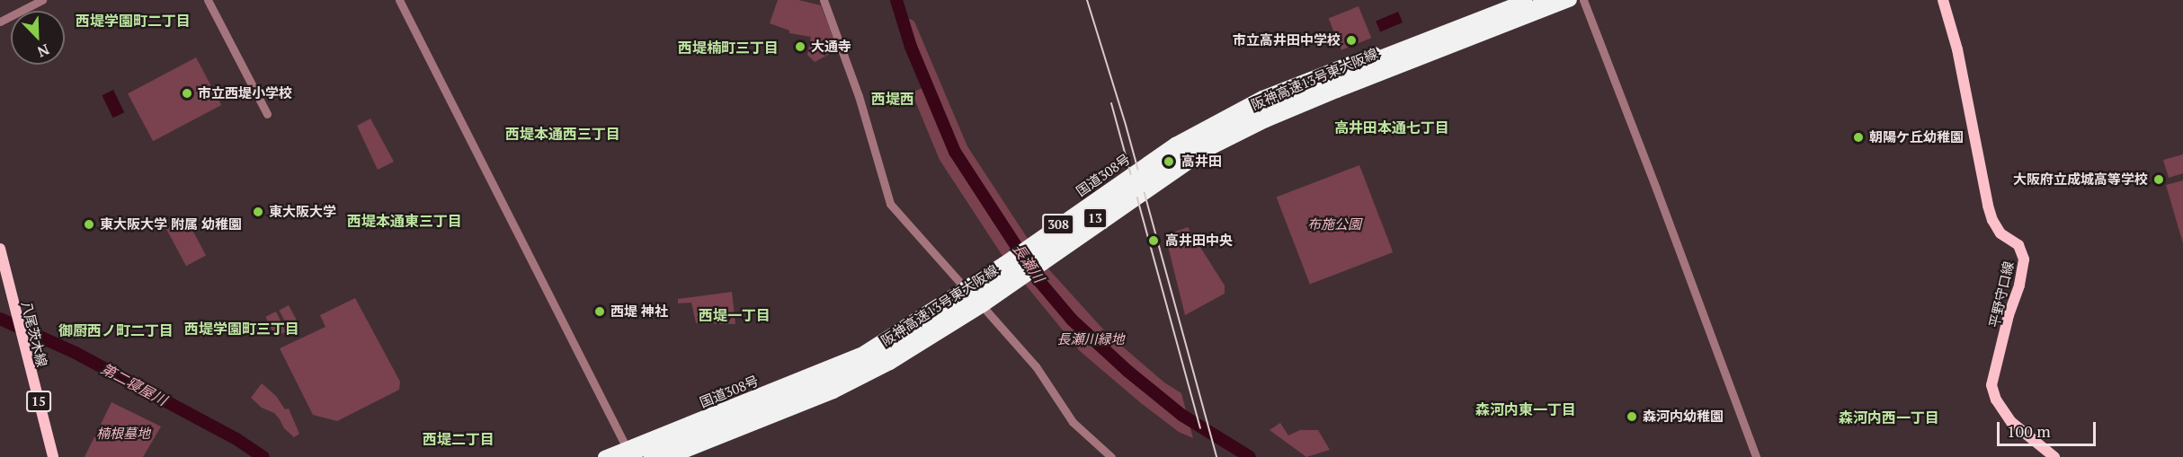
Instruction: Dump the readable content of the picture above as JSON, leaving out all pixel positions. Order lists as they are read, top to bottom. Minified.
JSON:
{"streets":{"highway":["阪神高速13号東大阪線","国道308号","13","308"],"main road":["平野守口線","八尾茨木線","15"]},"crossings":[["阪神高速13号東大阪線","国道308号"]],"districts":["西堤学園町二丁目","西堤楠町三丁目","西堤西","高井田本通七丁目","西堤本通西三丁目","西堤本通東三丁目","西堤一丁目","西堤学園町三丁目","御厨西ノ町二丁目","森河内東一丁目","森河内西一丁目","西堤二丁目"],"water":["長瀬川","第二寝屋川"],"parks":["布施公園","長瀬川緑地","楠根墓地"],"places":["市立高井田中学校","大通寺","市立西堤小学校","朝陽ケ丘幼稚園","高井田","大阪府立成城高等学校","東大阪大学","東大阪大学 附属 幼稚園","高井田中央","西堤 神社","森河内幼稚園"],"scale_bar":"100 m","north":"bottom right"}
